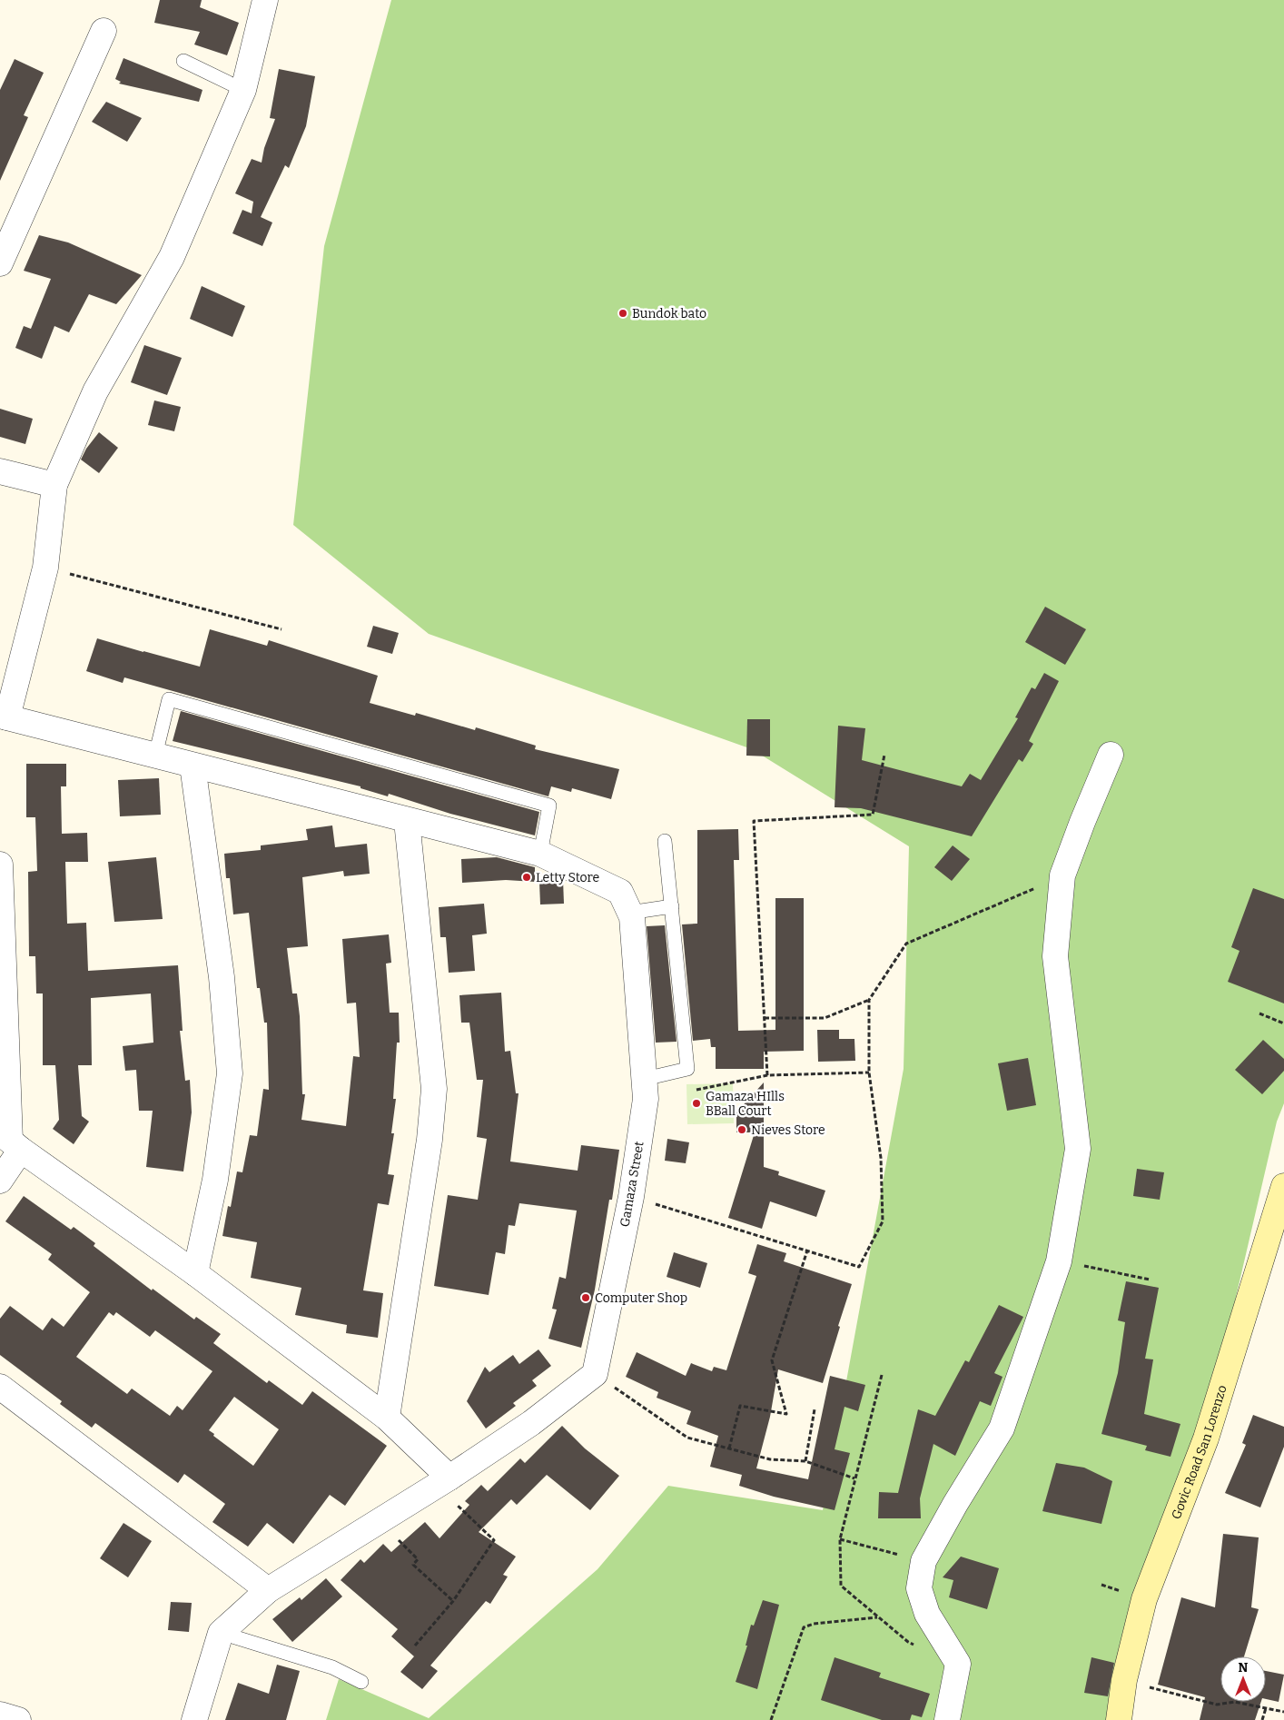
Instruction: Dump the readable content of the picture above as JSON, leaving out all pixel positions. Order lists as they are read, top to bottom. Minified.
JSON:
{"streets":{"main road":["Govic Road San Lorenzo"],"street":["Gamaza Street"]},"places":["Bundok bato","Letty Store","Gamaza HIlls BBall Court","Nieves Store","Computer Shop"],"north":"top"}
